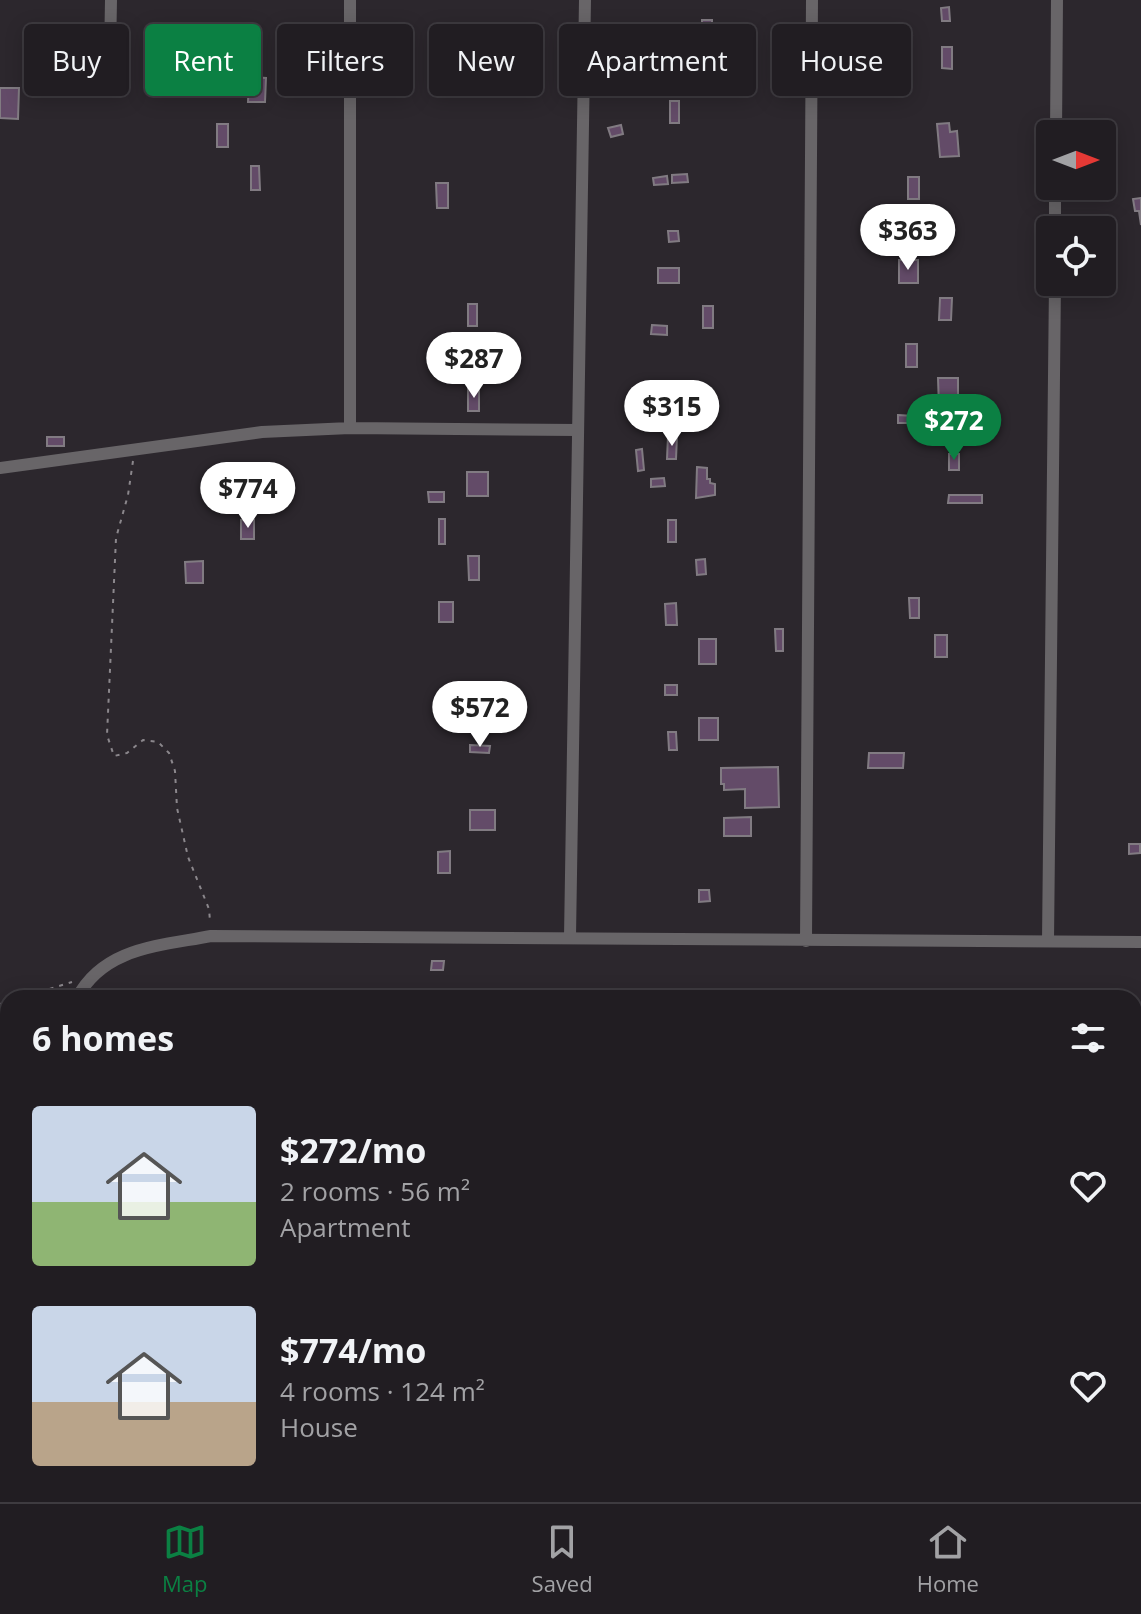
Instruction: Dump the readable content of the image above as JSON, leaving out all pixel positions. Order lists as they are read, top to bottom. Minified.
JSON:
{"north":"right","page":{"chip":["Buy","Rent","Filters","New","Apartment","House"],"price":["$363","$287","$315","$272","$774","$572"],"heading":"6 homes","list":[{"name":"$272/mo","note":"2 rooms · 56 m² · Apartment"},{"name":"$774/mo","note":"4 rooms · 124 m² · House"}],"tabs":["Map","Saved","Home"]}}
